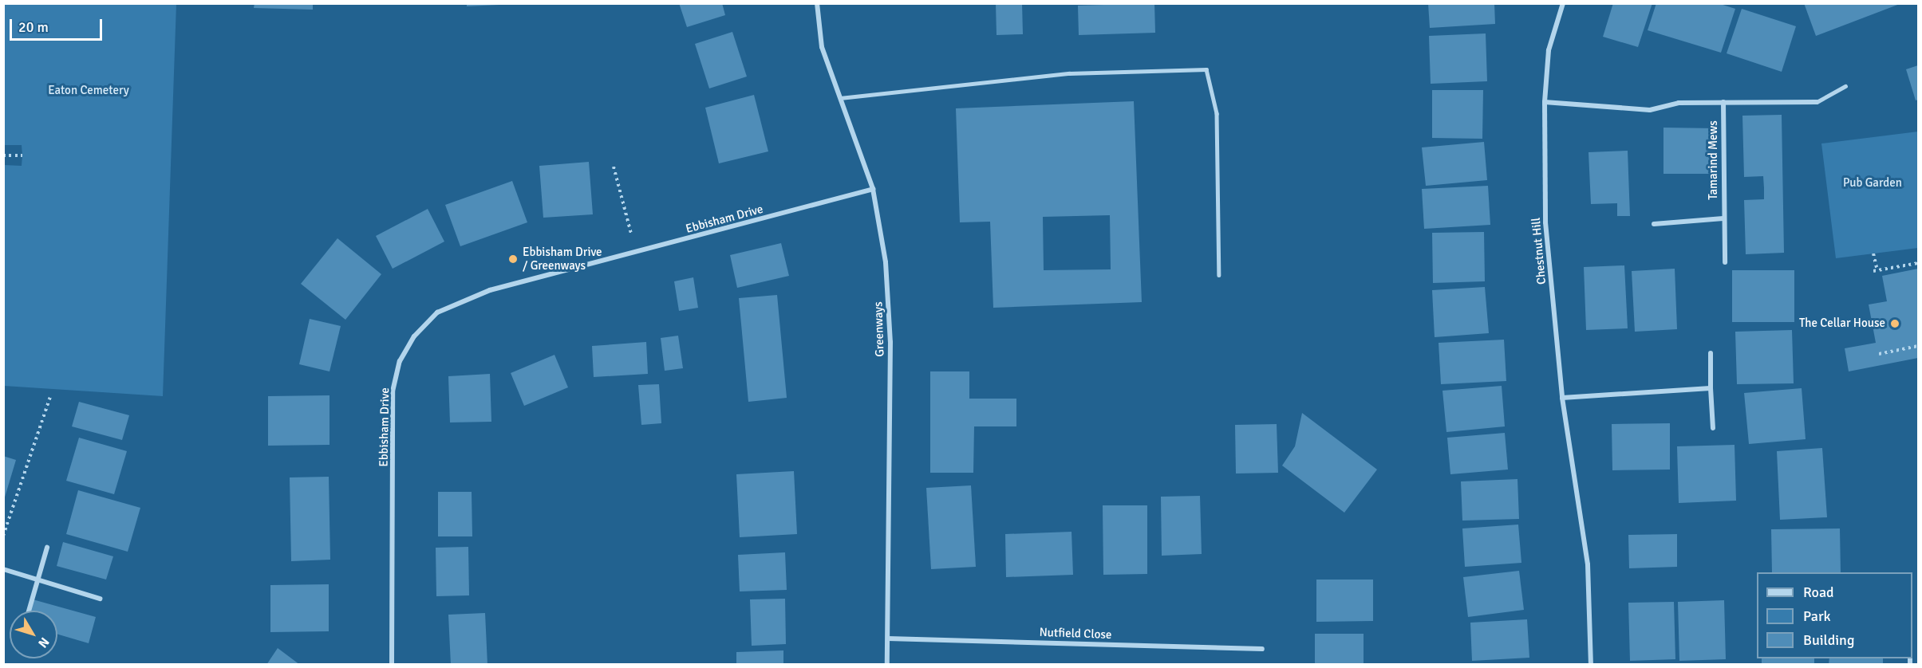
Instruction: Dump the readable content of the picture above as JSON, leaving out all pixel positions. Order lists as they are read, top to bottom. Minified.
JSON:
{"streets":{"street":["Tamarind Mews","Ebbisham Drive","Chestnut Hill","Greenways","Nutfield Close"]},"crossings":[["Ebbisham Drive","Greenways"],["Greenways","Nutfield Close"]],"parks":["Eaton Cemetery","Pub Garden"],"places":["Ebbisham Drive / Greenways","The Cellar House"],"legend":["Road","Park","Building"],"scale_bar":"20 m","north":"bottom right"}
